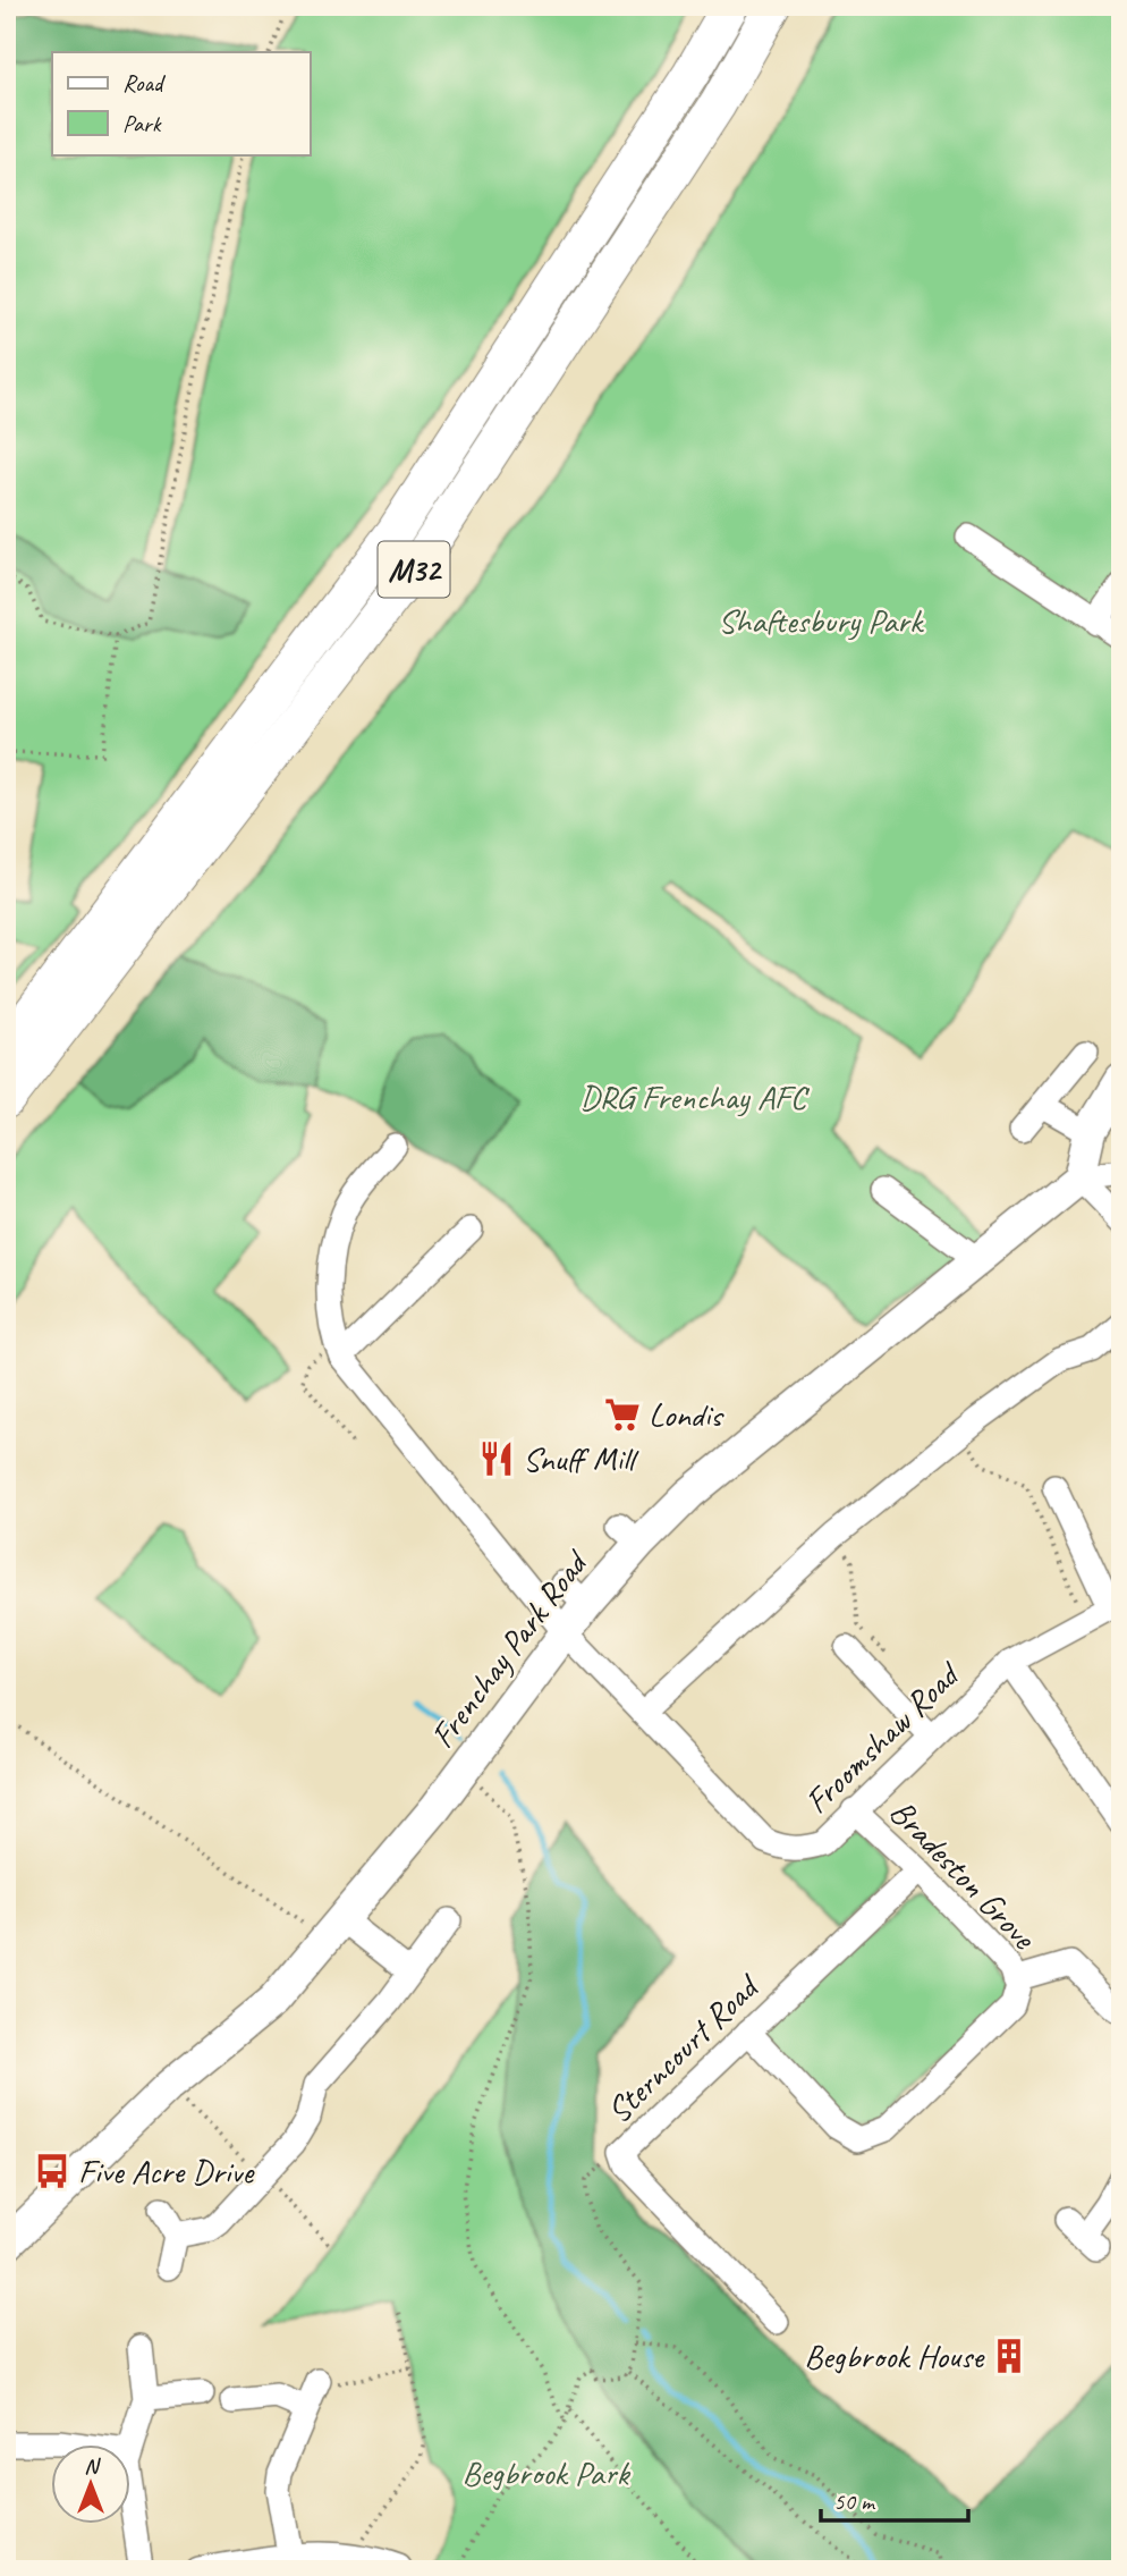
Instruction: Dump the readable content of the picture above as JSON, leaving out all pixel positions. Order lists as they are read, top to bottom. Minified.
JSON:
{"streets":{"highway":["M32"],"main road":["Frenchay Park Road"],"street":["Froomshaw Road","Bradeston Grove","Sterncourt Road"]},"crossings":[["Frenchay Park Road","Froomshaw Road"],["Froomshaw Road","Bradeston Grove"],["Bradeston Grove","Sterncourt Road"]],"parks":["Shaftesbury Park","DRG Frenchay AFC","Begbrook Park"],"places":{"supermarket":["Londis"],"restaurant":["Snuff Mill"],"bus stop":["Five Acre Drive"],"building":["Begbrook House"]},"legend":["Road","Park"],"scale_bar":"50 m","north":"top"}
